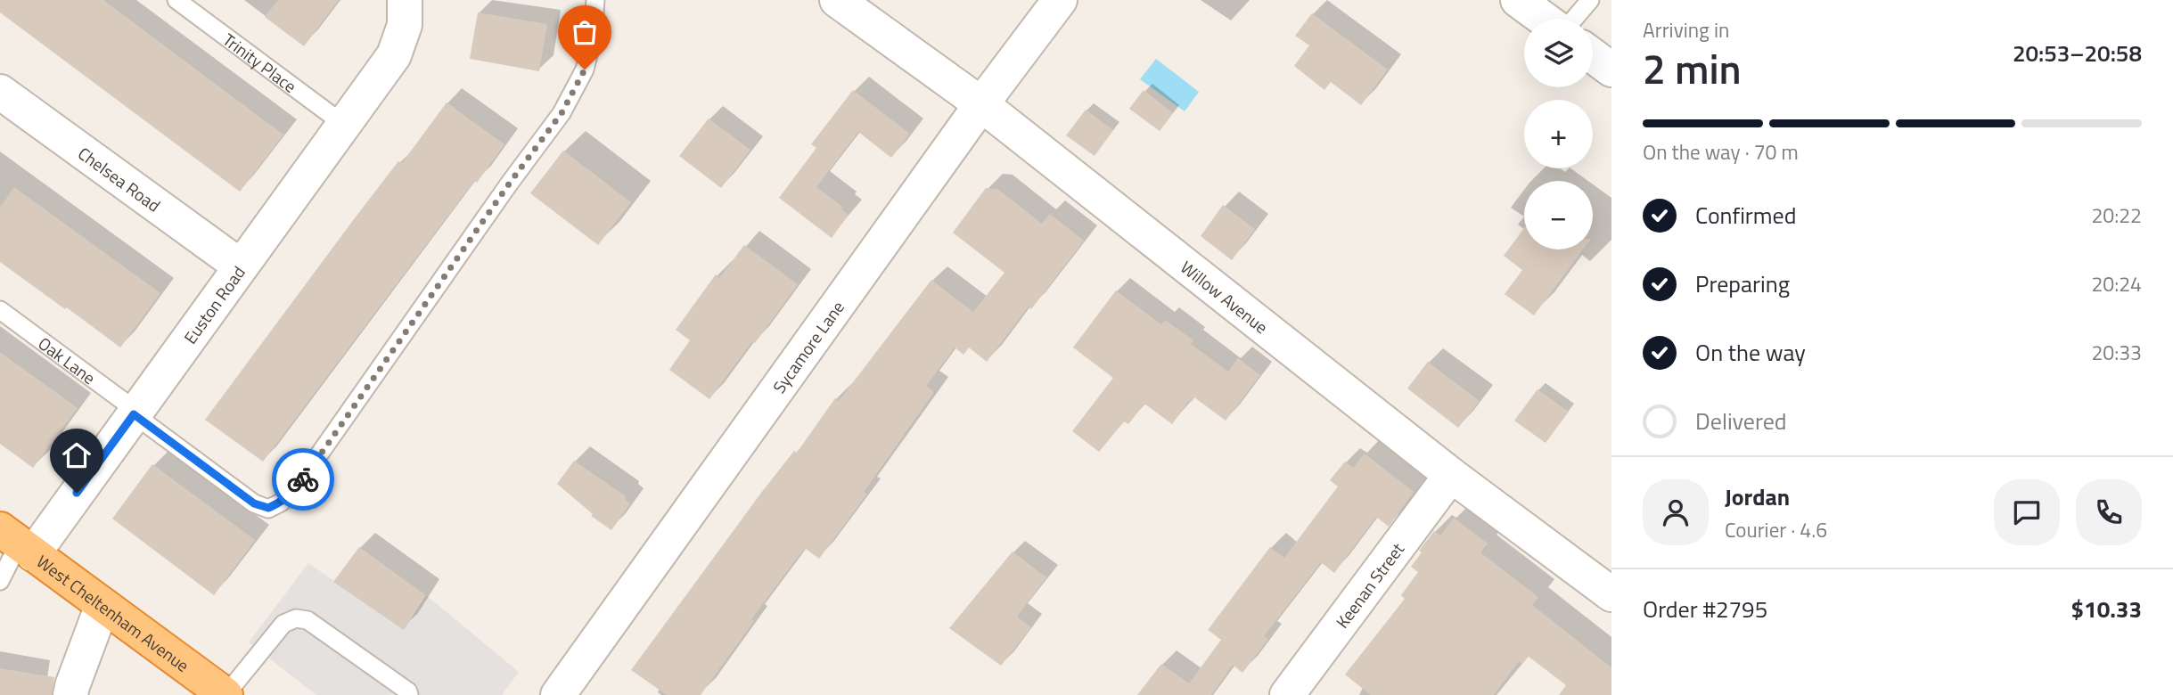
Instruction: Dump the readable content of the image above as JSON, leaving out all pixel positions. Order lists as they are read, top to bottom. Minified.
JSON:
{"streets":{"highway":["West Cheltenham Avenue"],"street":["Chelsea Road","Willow Avenue","Euston Road","Sycamore Lane","Keenan Street"],"lane":["Trinity Place","Oak Lane"]},"crossings":[["Trinity Place","Euston Road"],["Chelsea Road","Euston Road"],["Willow Avenue","Sycamore Lane"],["Willow Avenue","Keenan Street"],["Euston Road","Oak Lane"],["Euston Road","West Cheltenham Avenue"]],"page":{"heading":["2 min","Arriving in","20:53–20:58"],"panel":["Jordan","Courier · 4.6","Order #2795","$10.33"],"map_buttons":["+","−"],"bar":"On the way · 70 m","list":[["Confirmed","20:22"],["Preparing","20:24"],["On the way","20:33"],"Delivered"]}}
